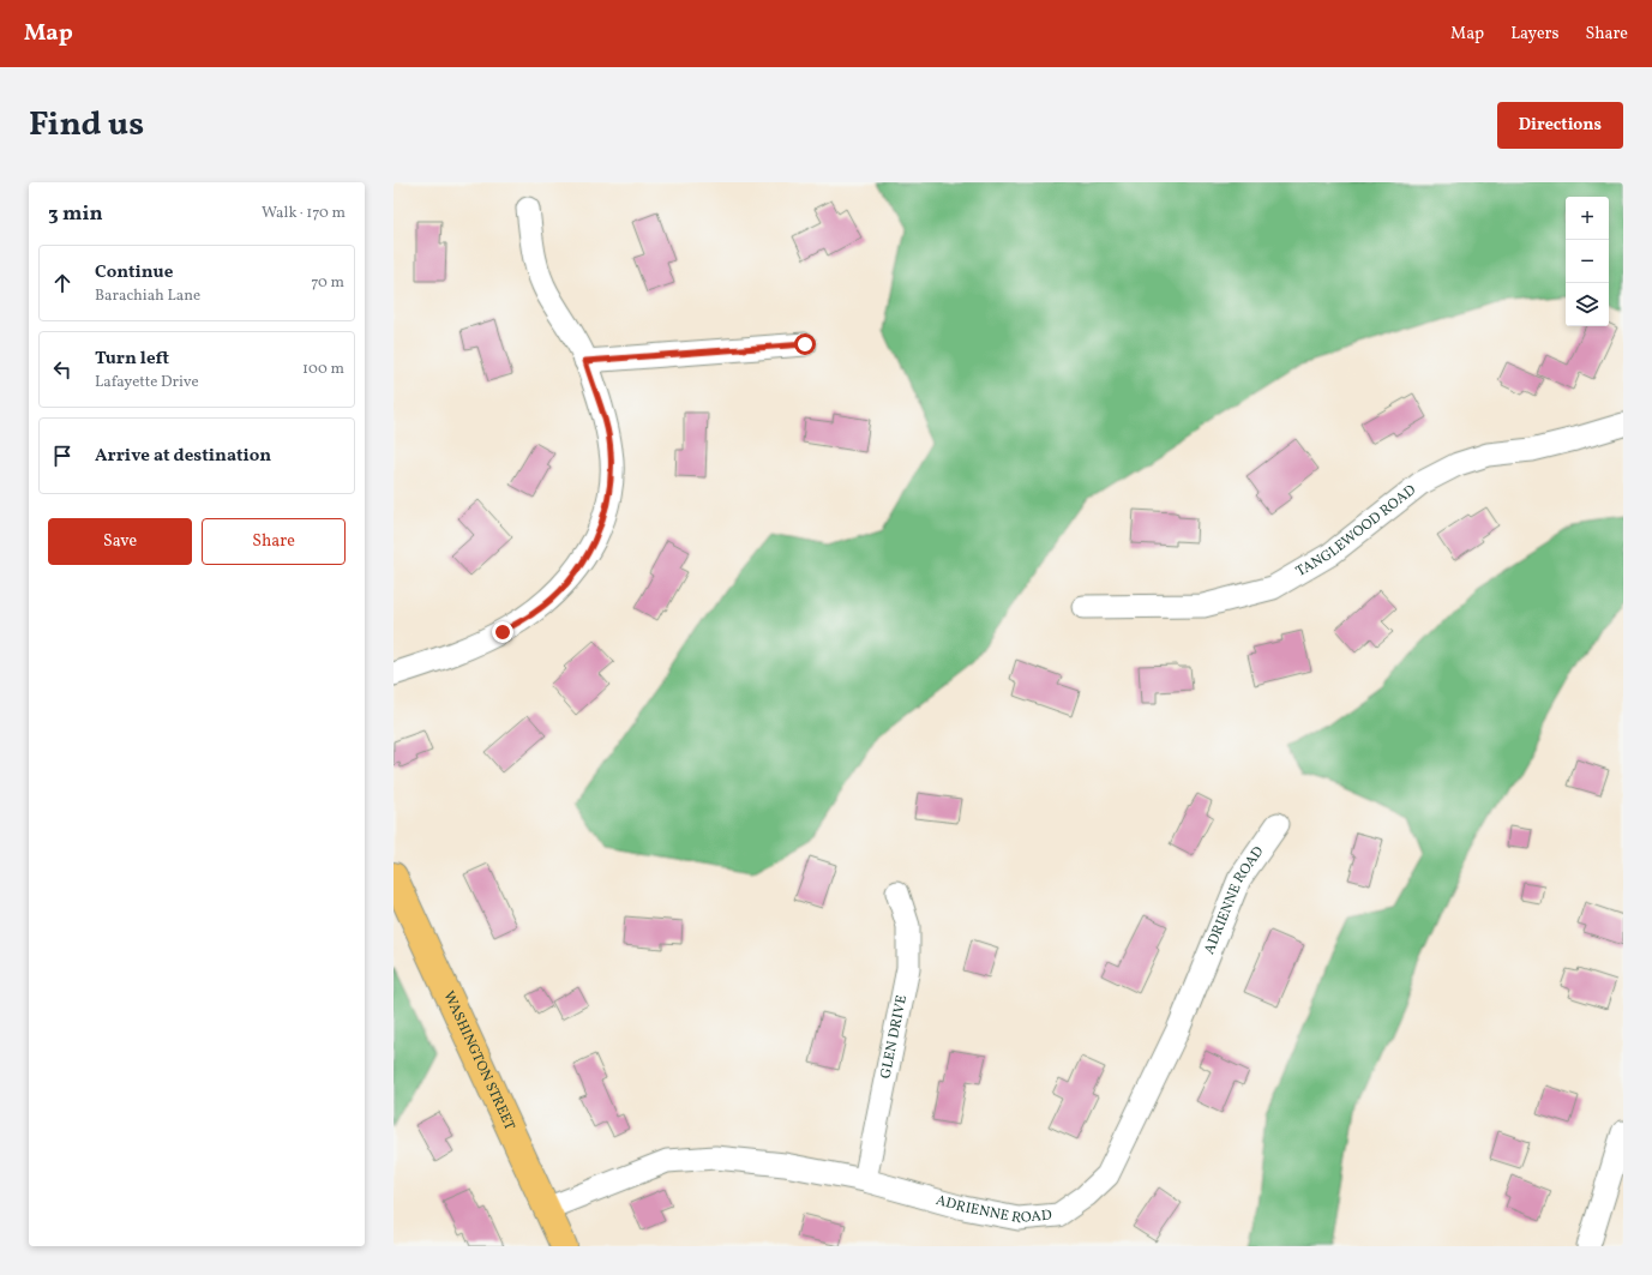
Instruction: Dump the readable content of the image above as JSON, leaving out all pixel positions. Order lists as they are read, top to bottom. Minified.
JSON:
{"streets":{"main road":["WASHINGTON STREET"],"street":["TANGLEWOOD ROAD","ADRIENNE ROAD","GLEN DRIVE"]},"crossings":[["ADRIENNE ROAD","GLEN DRIVE"],["ADRIENNE ROAD","WASHINGTON STREET"]],"page":{"header":"Map","nav":["Map","Layers","Share"],"title":"Find us","buttons":["Directions",["Save","Share"]],"heading":["3 min","Walk · 170 m"],"map_buttons":["+","−"],"list":[["Continue","Barachiah Lane","70 m"],["Turn left","Lafayette Drive","100 m"],"Arrive at destination"]}}
